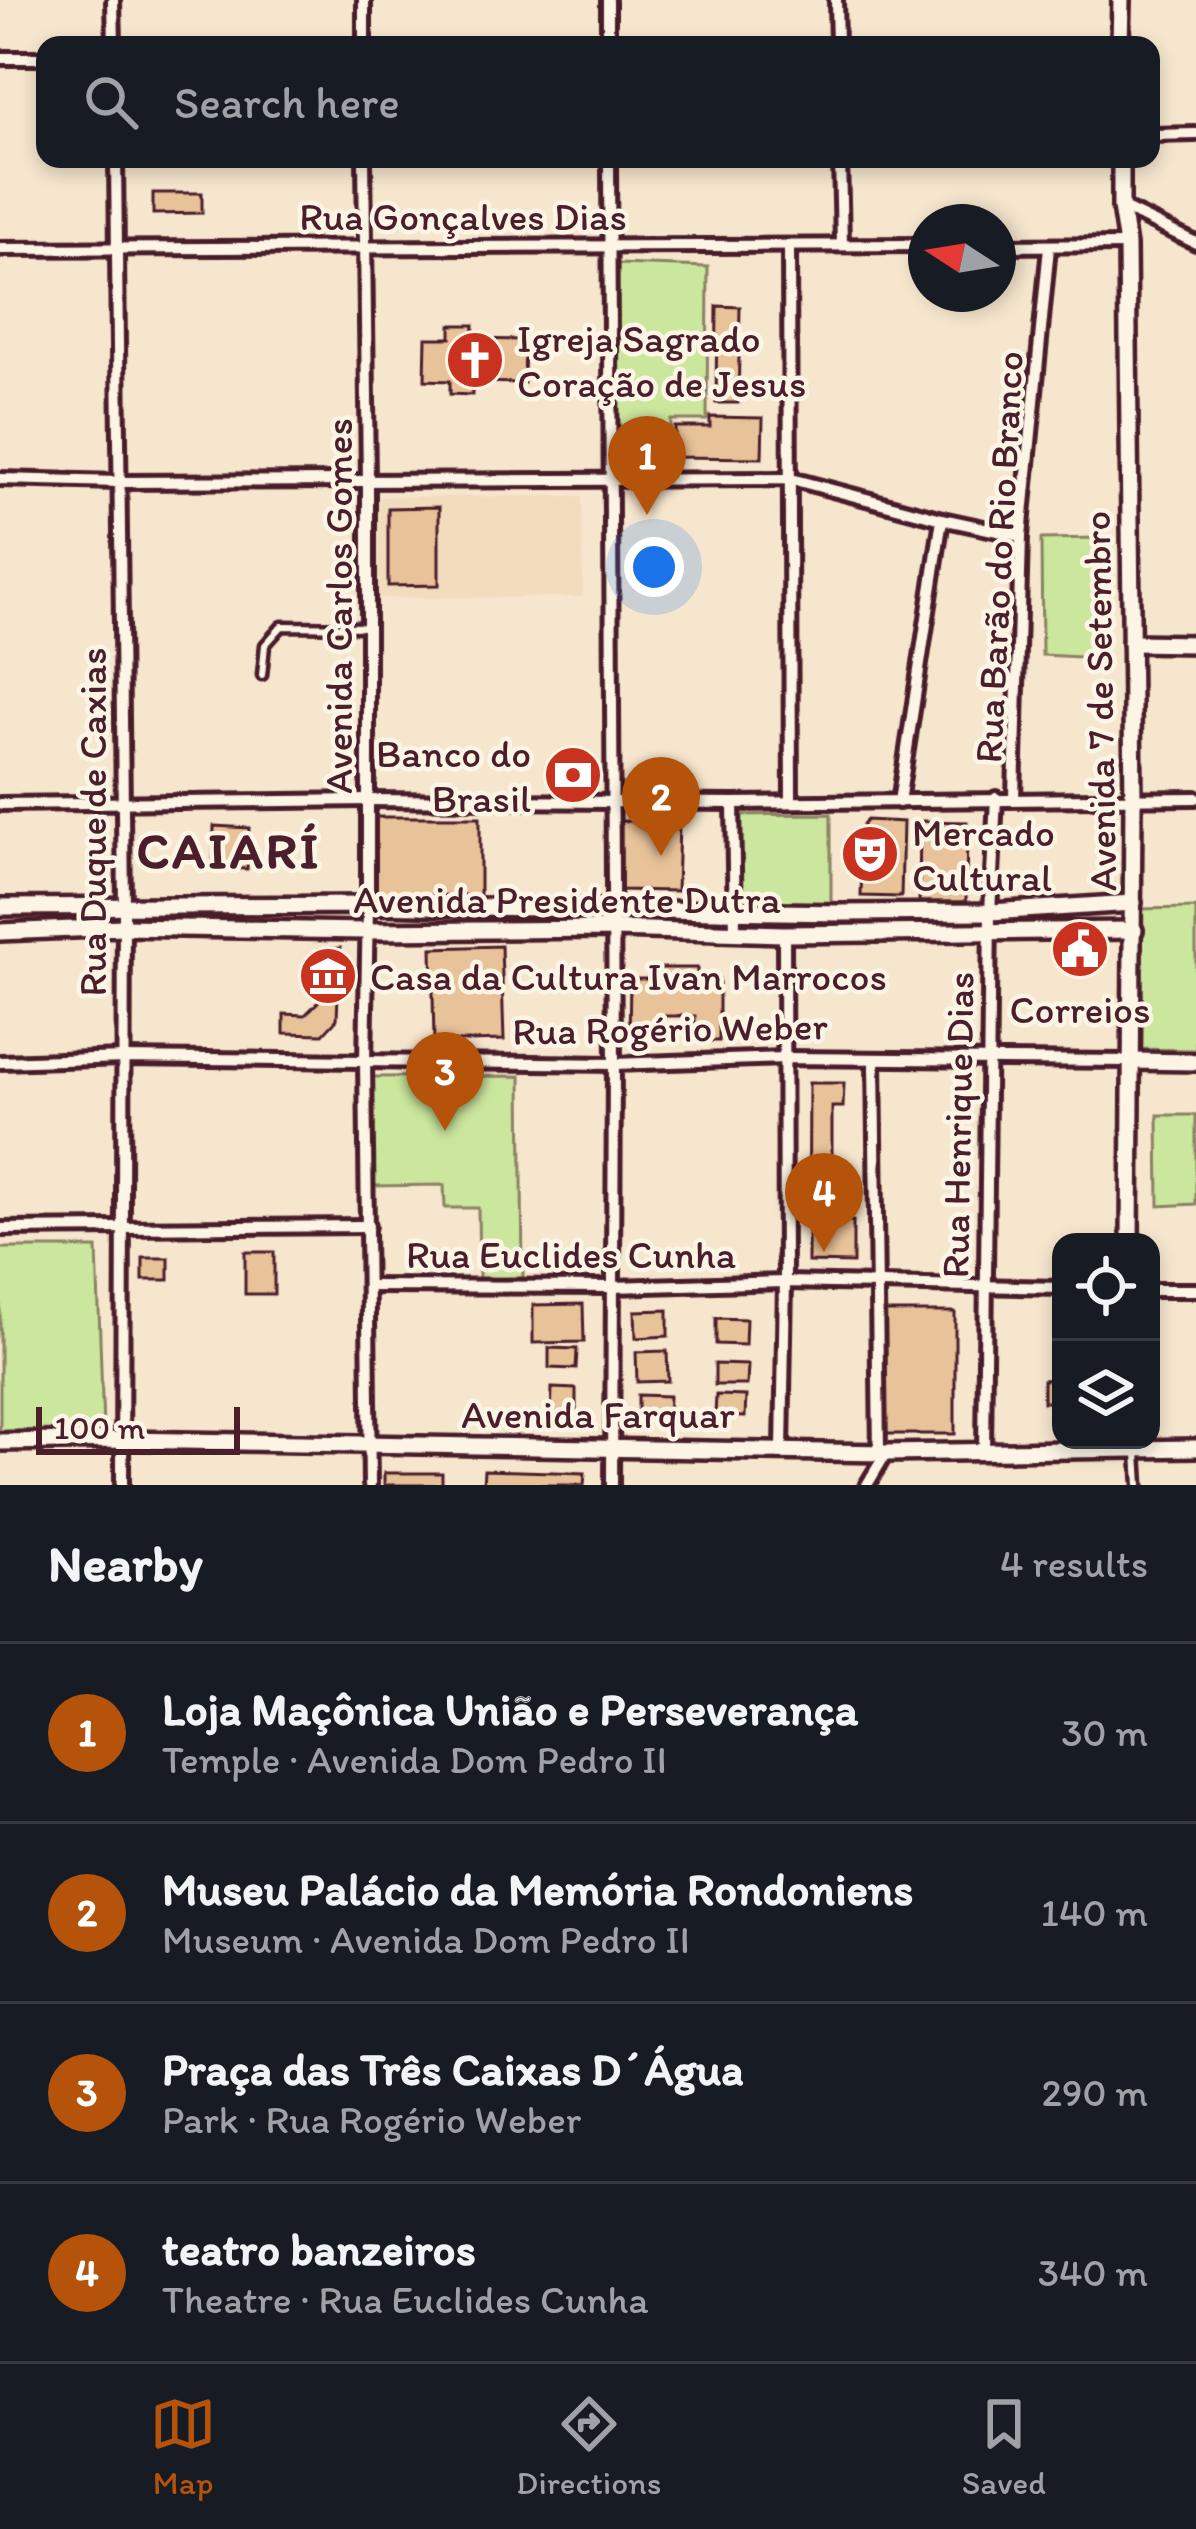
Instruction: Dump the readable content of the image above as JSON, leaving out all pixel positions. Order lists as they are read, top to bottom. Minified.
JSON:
{"streets":{"street":["Rua Gonçalves Dias","Rua Barão do Rio Branco","Avenida Carlos Gomes","Avenida 7 de Setembro","Rua Duque de Caxias","Avenida Presidente Dutra","Rua Rogério Weber","Rua Henrique Dias","Rua Euclides Cunha","Avenida Farquar"]},"crossings":[["Rua Gonçalves Dias","Avenida Carlos Gomes"],["Rua Gonçalves Dias","Rua Duque de Caxias"],["Avenida Carlos Gomes","Avenida Presidente Dutra"],["Avenida Carlos Gomes","Rua Rogério Weber"],["Avenida Carlos Gomes","Rua Euclides Cunha"],["Avenida Carlos Gomes","Avenida Farquar"],["Avenida 7 de Setembro","Avenida Presidente Dutra"],["Avenida 7 de Setembro","Rua Rogério Weber"],["Rua Duque de Caxias","Avenida Presidente Dutra"],["Rua Duque de Caxias","Rua Rogério Weber"],["Rua Duque de Caxias","Avenida Farquar"],["Avenida Presidente Dutra","Rua Henrique Dias"],["Rua Rogério Weber","Rua Henrique Dias"],["Rua Henrique Dias","Rua Euclides Cunha"],["Rua Henrique Dias","Avenida Farquar"]],"districts":["CAIARÍ"],"places":{"church":["Igreja Sagrado Coração de Jesus"],"bank":["Banco do Brasil"],"theatre":["Mercado Cultural"],"public building":["Correios"],"museum":["Casa da Cultura Ivan Marrocos"]},"scale_bar":"100 m","north":"left","page":{"search":"Search here","pins":["1","2","3","4"],"scale":"100 m","heading":["Nearby","4 results"],"list":[{"mark":"1","name":"Loja Maçônica União e Perseverança","note":"Temple · Avenida Dom Pedro II","value":"30 m"},{"mark":"2","name":"Museu Palácio da Memória Rondoniens","note":"Museum · Avenida Dom Pedro II","value":"140 m"},{"mark":"3","name":"Praça das Três Caixas D´Água","note":"Park · Rua Rogério Weber","value":"290 m"},{"mark":"4","name":"teatro banzeiros","note":"Theatre · Rua Euclides Cunha","value":"340 m"}],"nav":["Map","Directions","Saved"]}}
